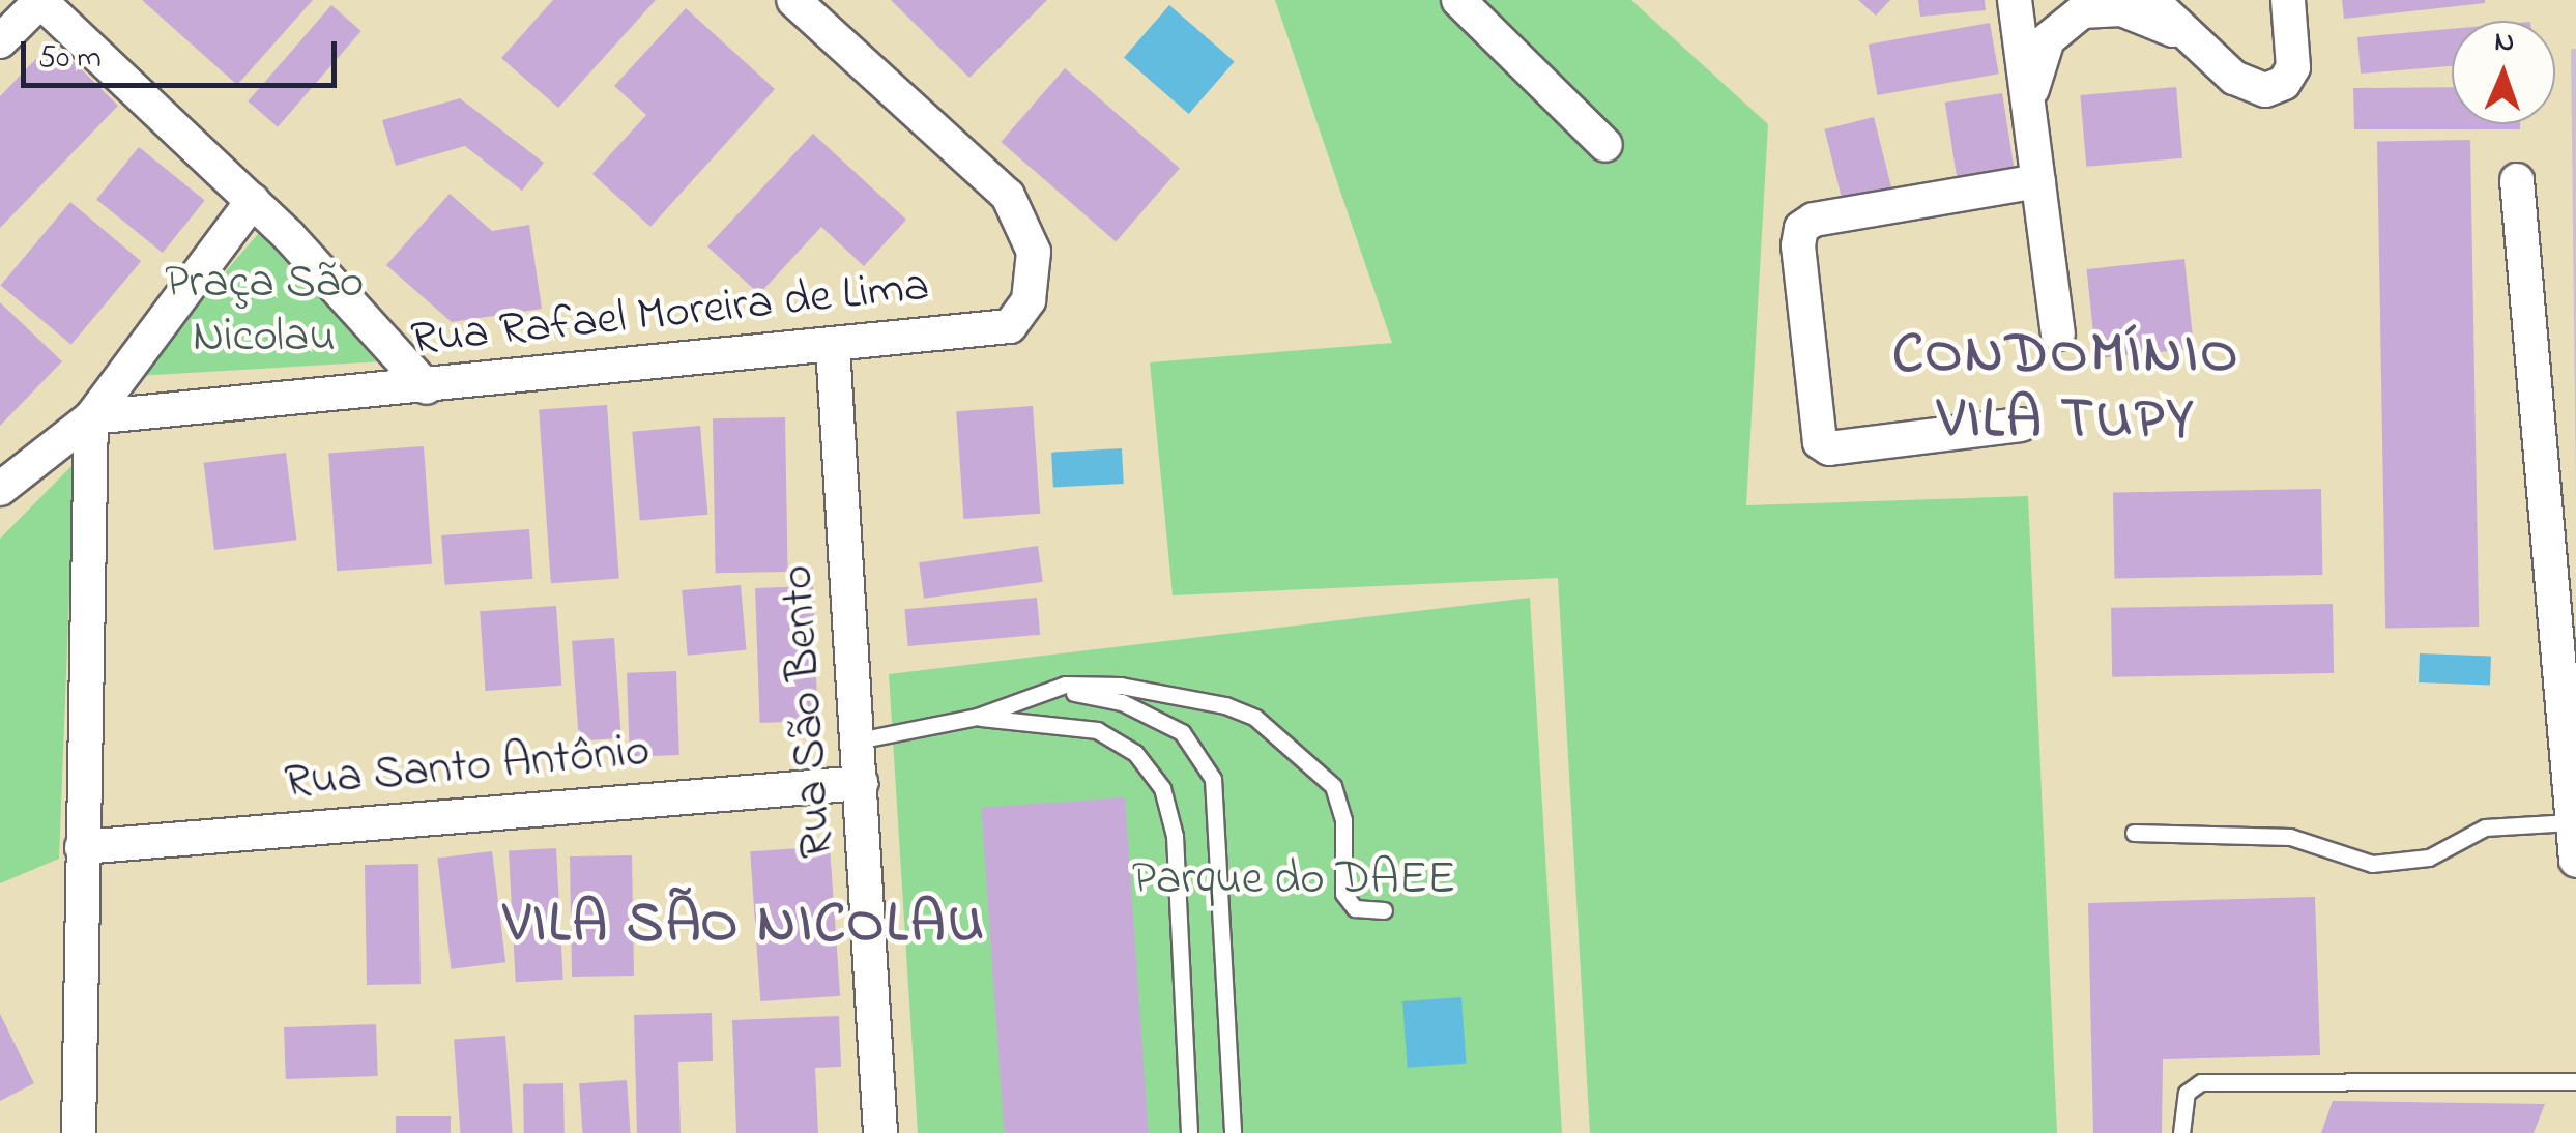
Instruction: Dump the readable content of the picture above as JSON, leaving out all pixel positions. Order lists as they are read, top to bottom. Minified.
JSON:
{"streets":{"street":["Rua Rafael Moreira de Lima","Rua São Bento","Rua Santo Antônio"]},"crossings":[["Rua Rafael Moreira de Lima","Rua São Bento"],["Rua São Bento","Rua Santo Antônio"]],"districts":["CONDOMÍNIO VILA TUPY","VILA SÃO NICOLAU"],"parks":["Praça São Nicolau","Parque do DAEE"],"scale_bar":"50 m","north":"top"}
